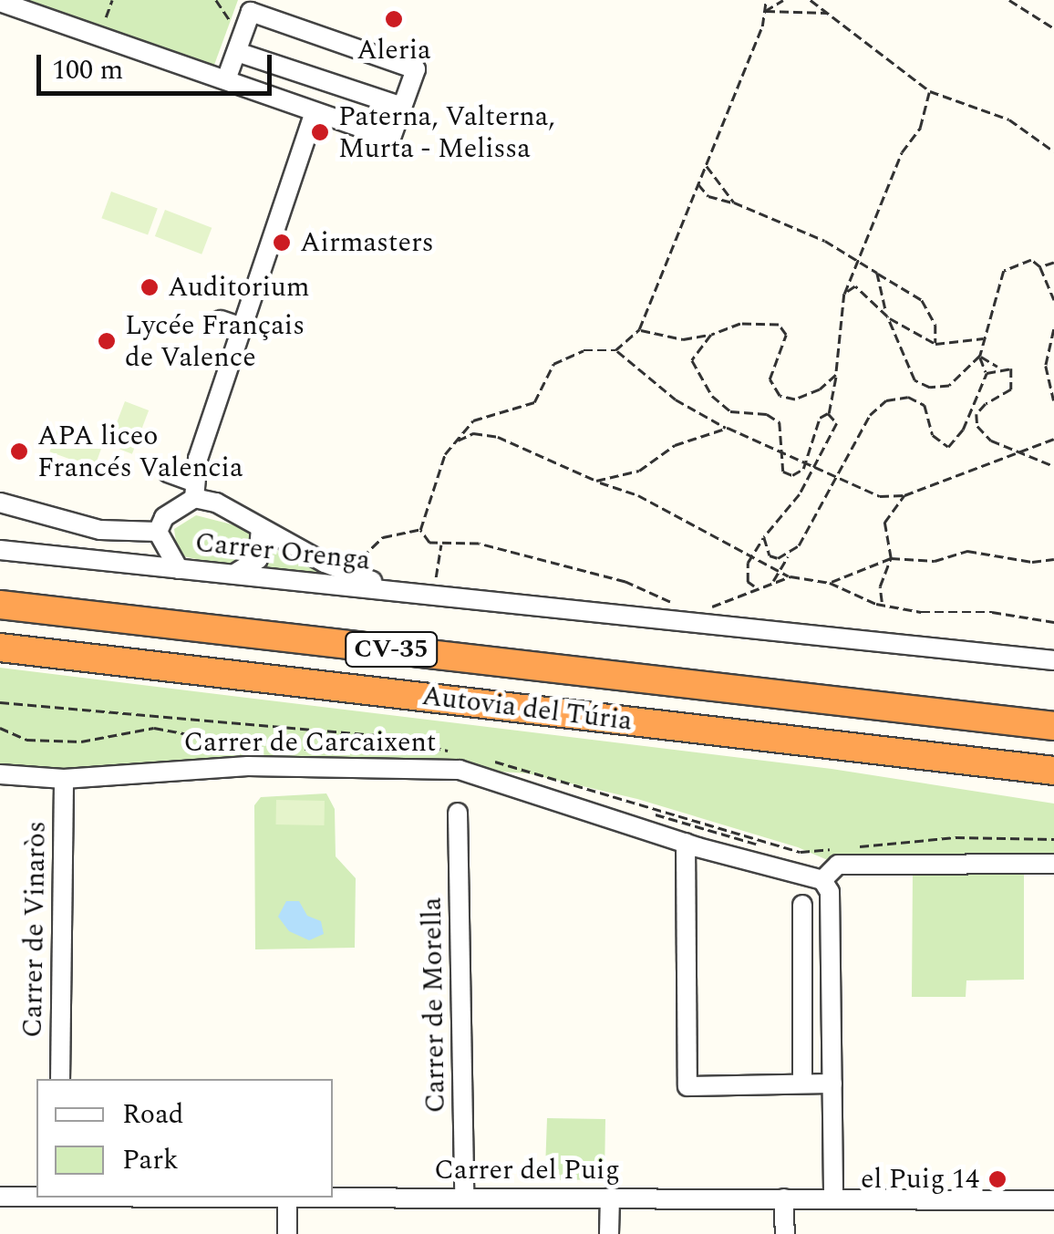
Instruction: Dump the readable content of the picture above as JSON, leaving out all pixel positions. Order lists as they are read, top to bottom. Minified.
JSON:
{"streets":{"highway":["CV-35","Autovia del Túria"],"street":["Carrer Orenga","Carrer de Carcaixent","Carrer de Vinaròs","Carrer de Morella","Carrer del Puig"]},"crossings":[["Carrer de Carcaixent","Carrer de Vinaròs"],["Carrer de Morella","Carrer del Puig"]],"places":["Aleria","Paterna, Valterna, Murta - Melissa","Airmasters","Auditorium","Lycée Français de Valence","APA liceo Francés Valencia","el Puig 14"],"legend":["Road","Park"],"scale_bar":"100 m"}
